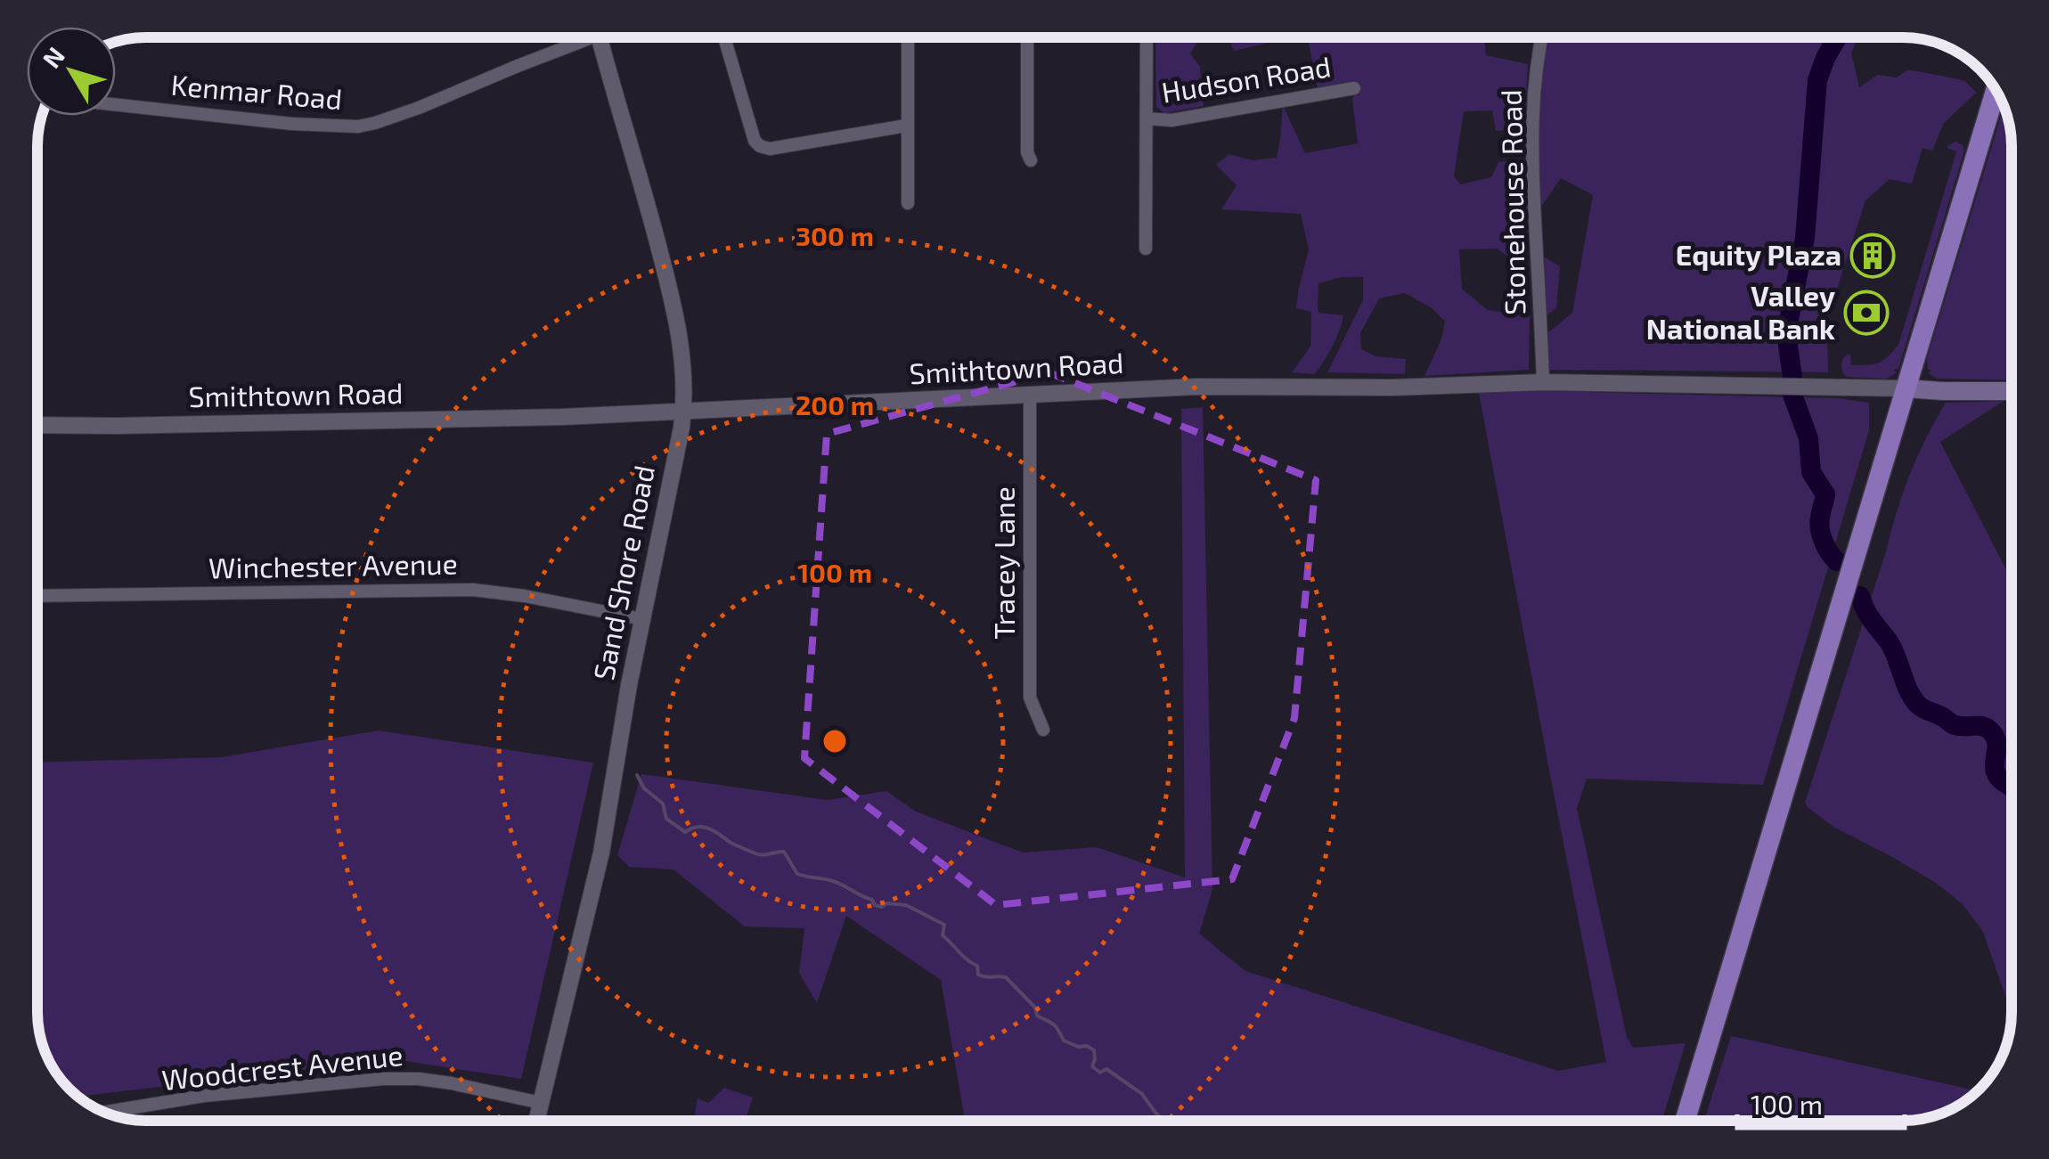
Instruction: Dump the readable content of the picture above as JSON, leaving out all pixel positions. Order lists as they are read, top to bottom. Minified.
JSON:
{"streets":{"street":["Hudson Road","Kenmar Road","Stonehouse Road","Smithtown Road","Tracey Lane","Winchester Avenue","Sand Shore Road","Woodcrest Avenue"]},"crossings":[["Stonehouse Road","Smithtown Road"],["Smithtown Road","Tracey Lane"],["Smithtown Road","Sand Shore Road"],["Winchester Avenue","Sand Shore Road"],["Sand Shore Road","Woodcrest Avenue"]],"places":{"building":["Equity Plaza"],"bank":["Valley National Bank"]},"scale_bar":"100 m","north":"top left","rings":["300 m","200 m","100 m"]}
